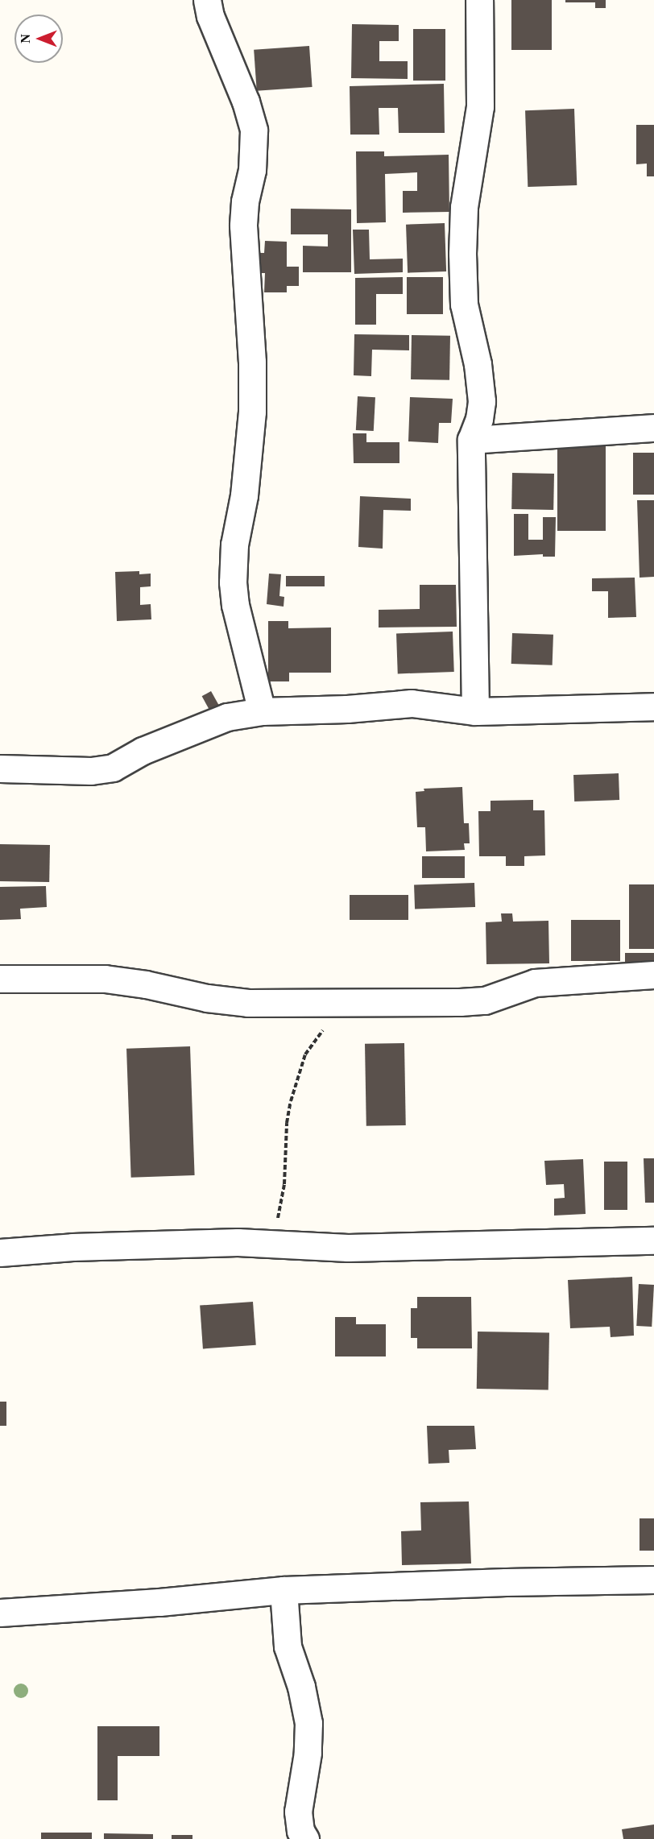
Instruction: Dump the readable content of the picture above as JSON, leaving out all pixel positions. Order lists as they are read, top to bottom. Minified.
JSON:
{"north":"left"}
